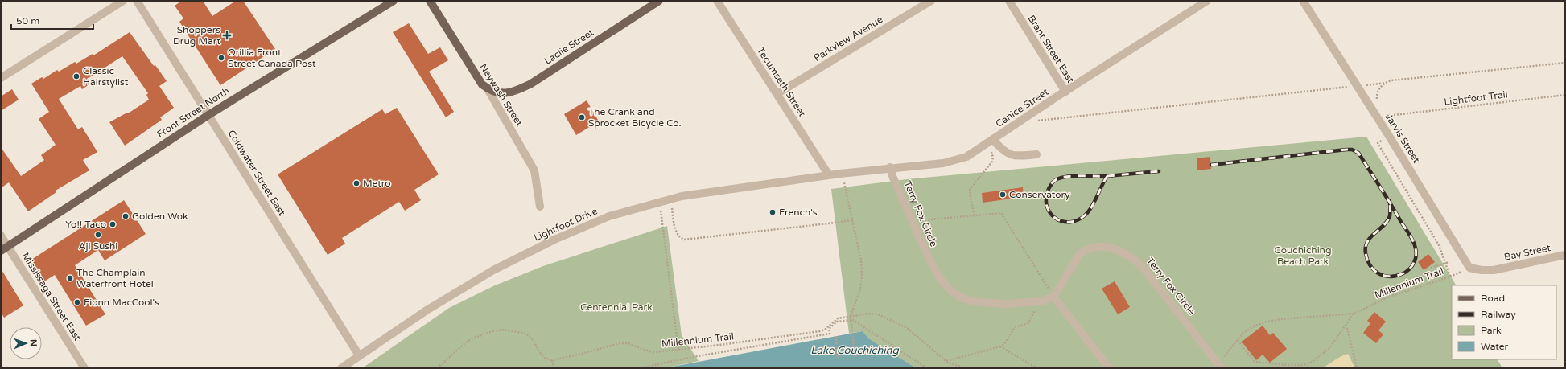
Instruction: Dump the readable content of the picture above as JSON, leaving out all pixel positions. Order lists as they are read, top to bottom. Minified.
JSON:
{"streets":{"main road":["Laclie Street","Neywash Street","Front Street North"],"street":["Parkview Avenue","Brant Street East","Tecumseth Street","Canice Street","Jarvis Street","Coldwater Street East","Terry Fox Circle","Lightfoot Drive","Bay Street","Mississaga Street East"],"path":["Lightfoot Trail","Millennium Trail"]},"crossings":[["Parkview Avenue","Tecumseth Street"],["Laclie Street","Neywash Street"],["Brant Street East","Canice Street"],["Tecumseth Street","Canice Street"],["Tecumseth Street","Lightfoot Drive"],["Canice Street","Terry Fox Circle"],["Canice Street","Lightfoot Drive"],["Front Street North","Coldwater Street East"],["Front Street North","Mississaga Street East"],["Jarvis Street","Bay Street"],["Jarvis Street","Millennium Trail"],["Coldwater Street East","Lightfoot Drive"]],"water":["Lake Couchiching"],"parks":["Couchiching Beach Park","Centennial Park"],"places":{"health":["Shoppers Drug Mart"],"other":["Orillia Front Street Canada Post","Classic Hairstylist","The Crank and Sprocket Bicycle Co.","Metro","Conservatory","French's","Golden Wok","Yo!! Taco","Aji Sushi","The Champlain Waterfront Hotel","Fionn MacCool's"]},"legend":["Road","Railway","Park","Water"],"scale_bar":"50 m","north":"right"}
